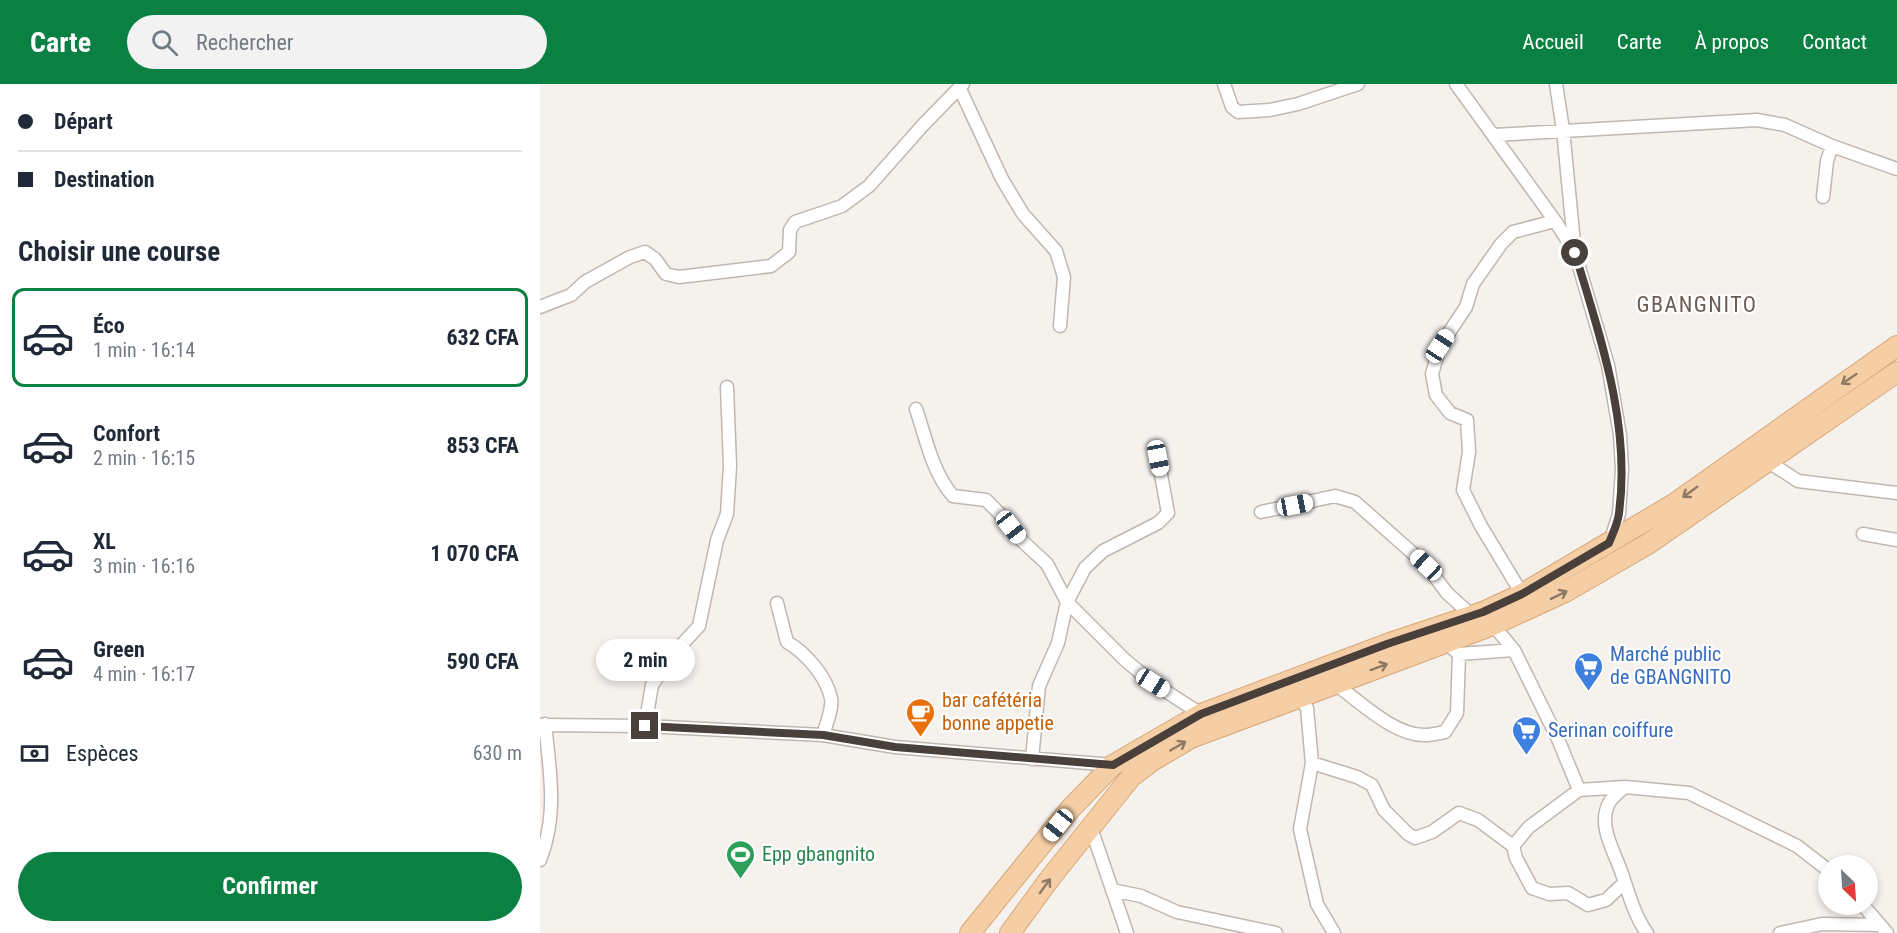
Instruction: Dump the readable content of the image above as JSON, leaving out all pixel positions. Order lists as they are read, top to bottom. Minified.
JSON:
{"districts":["GBANGNITO"],"places":{"supermarket":["Marché public de GBANGNITO","Serinan coiffure"],"cafe":["bar cafétéria bonne appetie"],"sports":["Epp gbangnito"]},"north":"bottom right","page":{"header":"Carte","search":"Rechercher","nav":["Accueil","Carte","À propos","Contact"],"banner":["Départ","Destination"],"heading":"Choisir une course","list":[{"name":"Éco","note":"1 min · 16:14","value":"632 CFA"},{"name":"Confort","note":"2 min · 16:15","value":"853 CFA"},{"name":"XL","note":"3 min · 16:16","value":"1 070 CFA"},{"name":"Green","note":"4 min · 16:17","value":"590 CFA"}],"bubble":"2 min","pay":["Espèces","630 m"],"buttons":"Confirmer"}}
